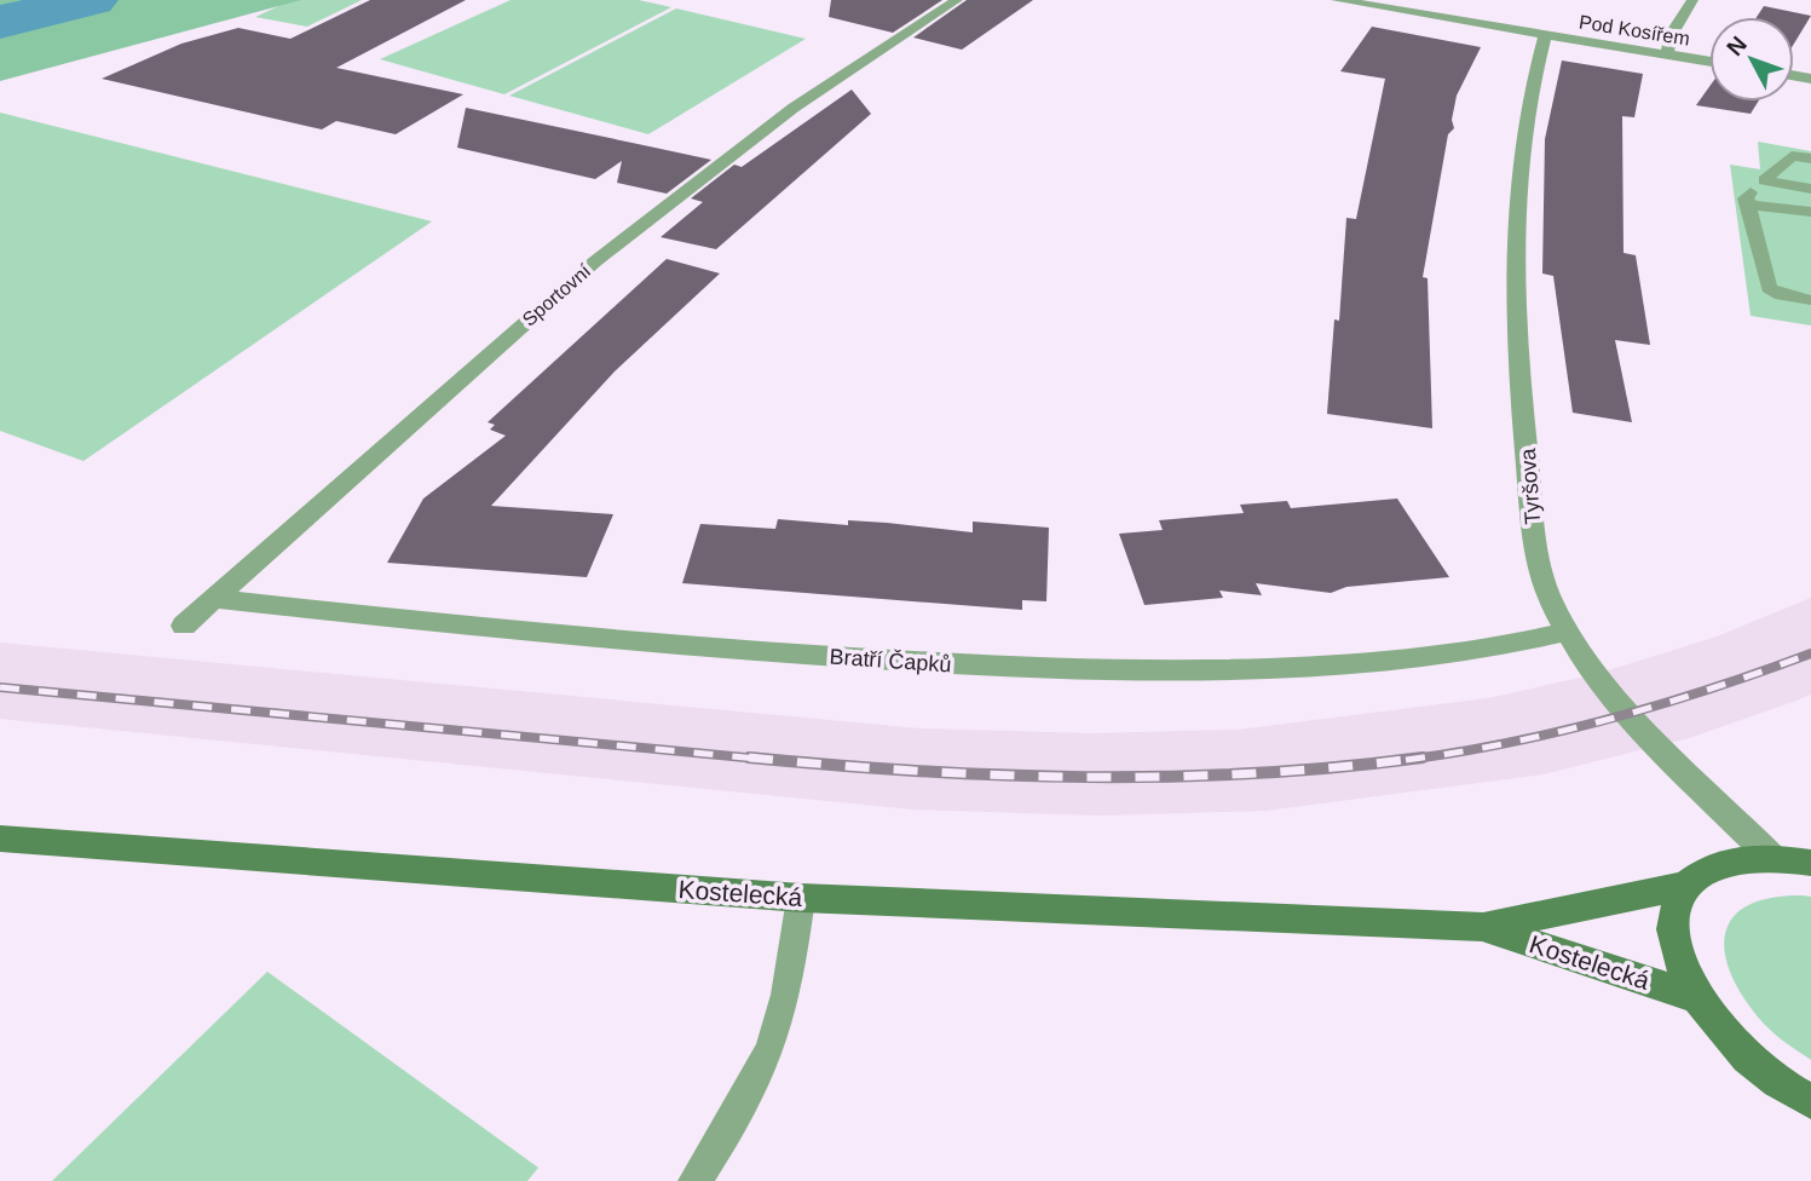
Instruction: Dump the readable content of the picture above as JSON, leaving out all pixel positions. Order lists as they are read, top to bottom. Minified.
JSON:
{"streets":{"street":["Pod Kosířem","Sportovní","Tyršova","Bratří Čapků","Kostelecká"]},"crossings":[["Pod Kosířem","Tyršova"],["Sportovní","Bratří Čapků"],["Tyršova","Bratří Čapků"],["Tyršova","Kostelecká"]],"north":"top left"}
